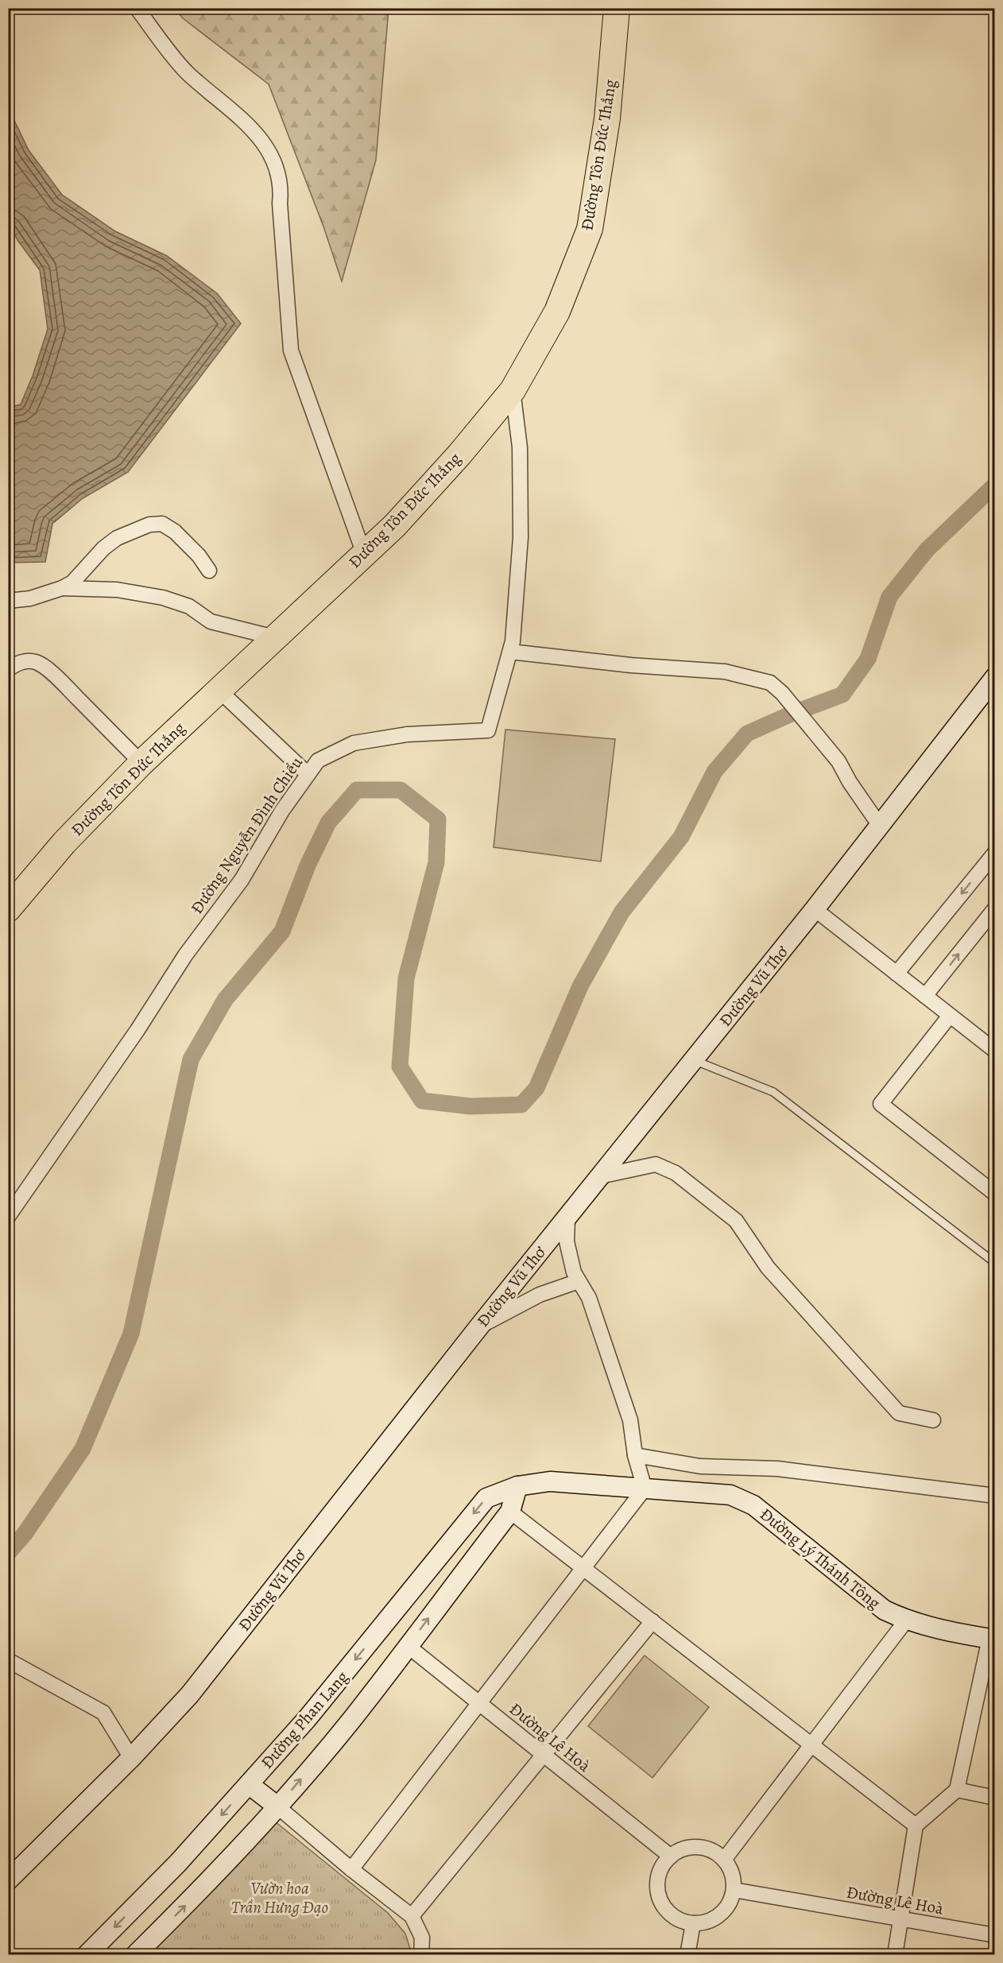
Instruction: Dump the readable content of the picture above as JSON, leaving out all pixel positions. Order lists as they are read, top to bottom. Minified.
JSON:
{"streets":{"highway":["Đường Tôn Đức Thắng"],"street":["Đường Nguyễn Đình Chiểu","Đường Vũ Thơ","Đường Lý Thánh Tông","Đường Phan Lang","Đường Lê Hoà"]},"crossings":[["Đường Tôn Đức Thắng","Đường Nguyễn Đình Chiểu"],["Đường Lý Thánh Tông","Đường Phan Lang"],["Đường Phan Lang","Đường Lê Hoà"]],"parks":["Vườn hoa Trần Hưng Đạo"]}
